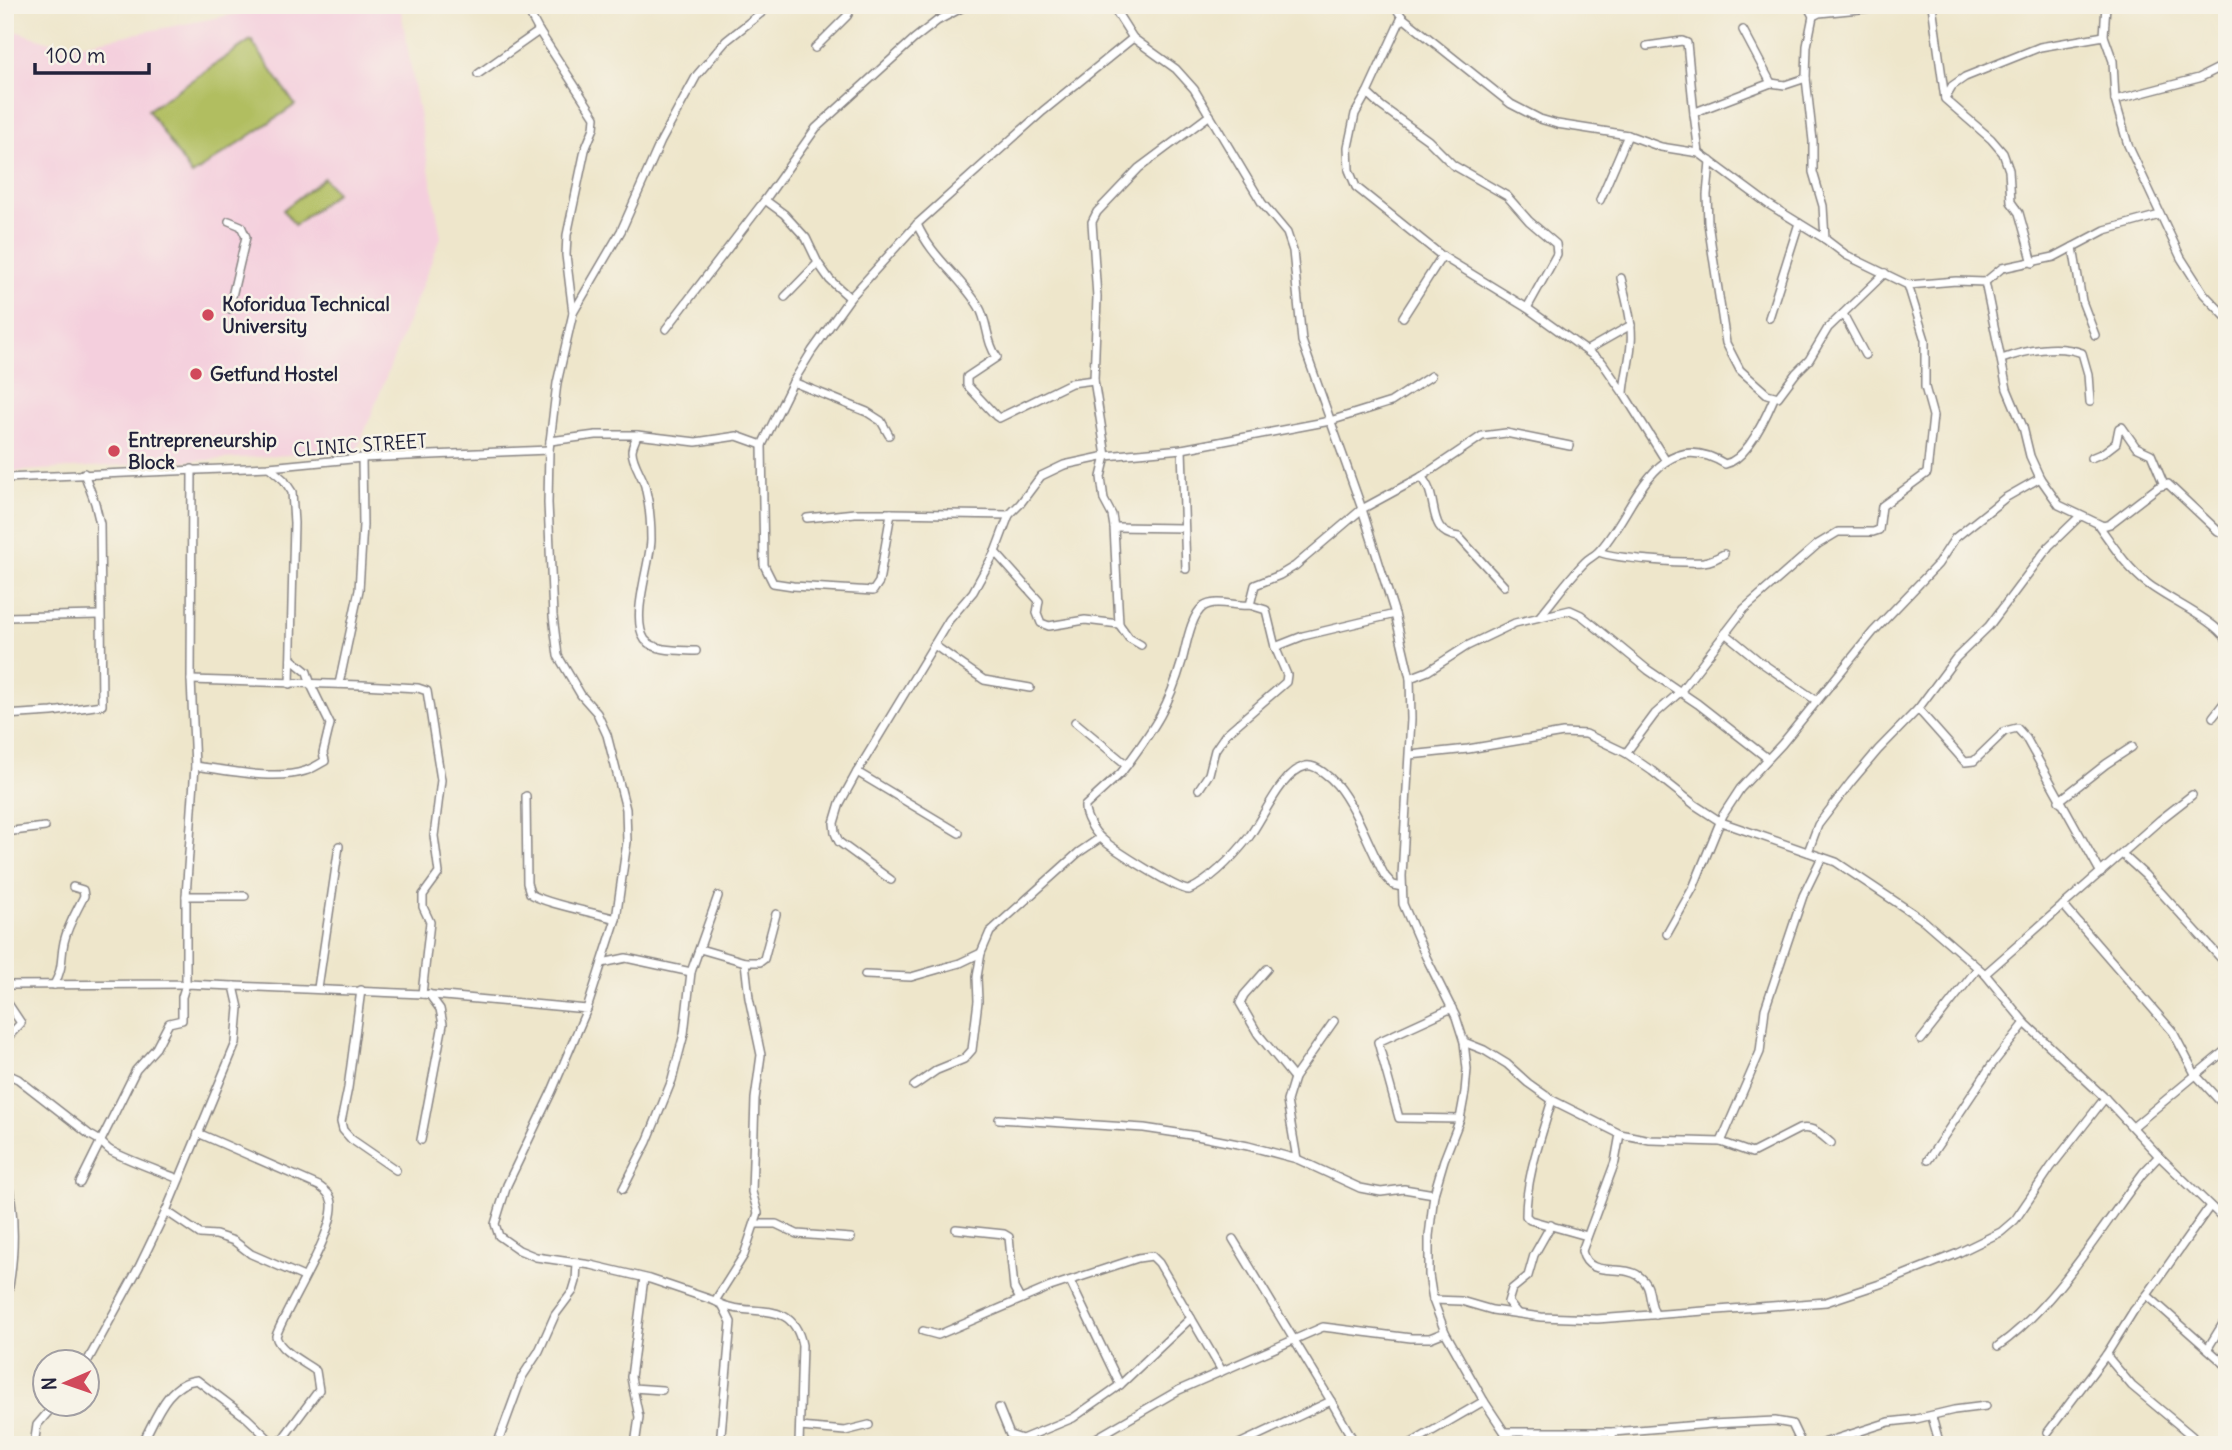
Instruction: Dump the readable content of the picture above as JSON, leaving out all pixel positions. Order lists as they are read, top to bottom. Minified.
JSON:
{"streets":{"street":["CLINIC STREET"]},"places":["Koforidua Technical University","Getfund Hostel","Entrepreneurship Block"],"scale_bar":"100 m","north":"left"}
